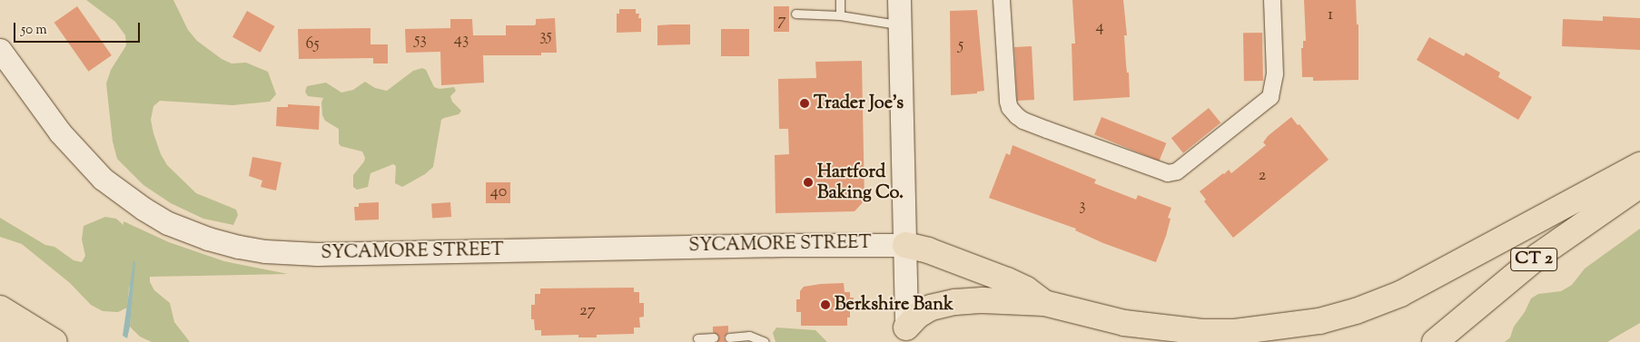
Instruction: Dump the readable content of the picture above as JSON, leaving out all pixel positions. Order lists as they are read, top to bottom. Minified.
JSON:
{"streets":{"highway":["CT 2"],"street":["SYCAMORE STREET"]},"places":["Trader Joe's","Hartford Baking Co.","Berkshire Bank"],"house_numbers":["1","7","4","35","53","43","65","5","2","40","3","27"],"scale_bar":"50 m"}
